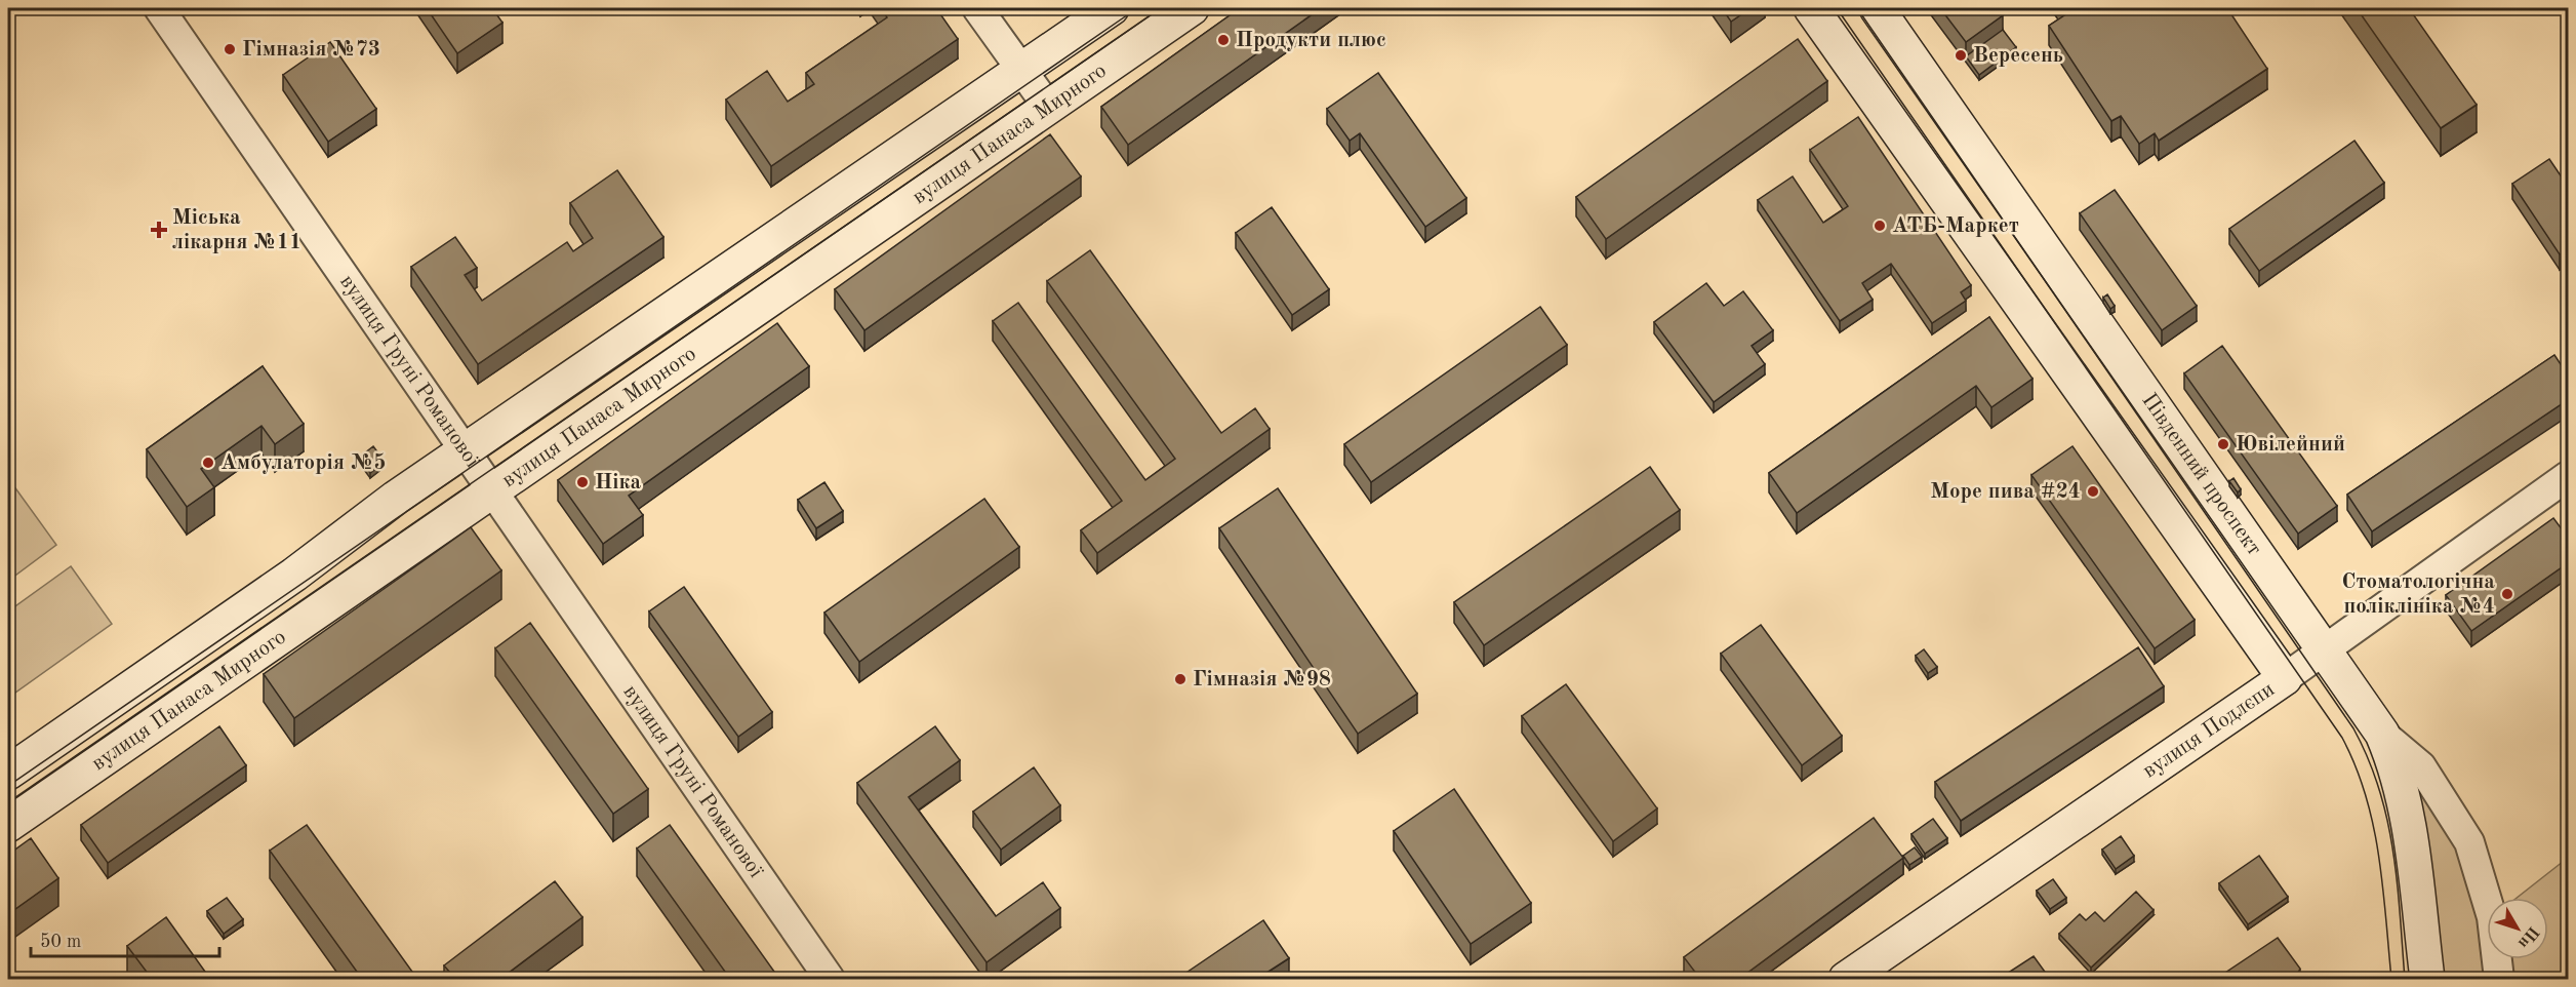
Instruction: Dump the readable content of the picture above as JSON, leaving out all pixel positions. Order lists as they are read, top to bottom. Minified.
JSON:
{"streets":{"main road":["вулиця Панаса Мирного","Південний проспект","вулиця Подлєпи"],"street":["вулиця Груні Романової"]},"crossings":[["вулиця Панаса Мирного","вулиця Груні Романової"],["Південний проспект","вулиця Подлєпи"]],"places":{"other":["Продукти плюс","Гімназія №73","Вересень","АТБ-Маркет","Ювілейний","Амбулаторія №5","Ніка","Море пива #24","Стоматологічна поліклініка №4","Гімназія №98"],"health":["Міська лікарня №11"]},"scale_bar":"50 m","north":"bottom right"}
